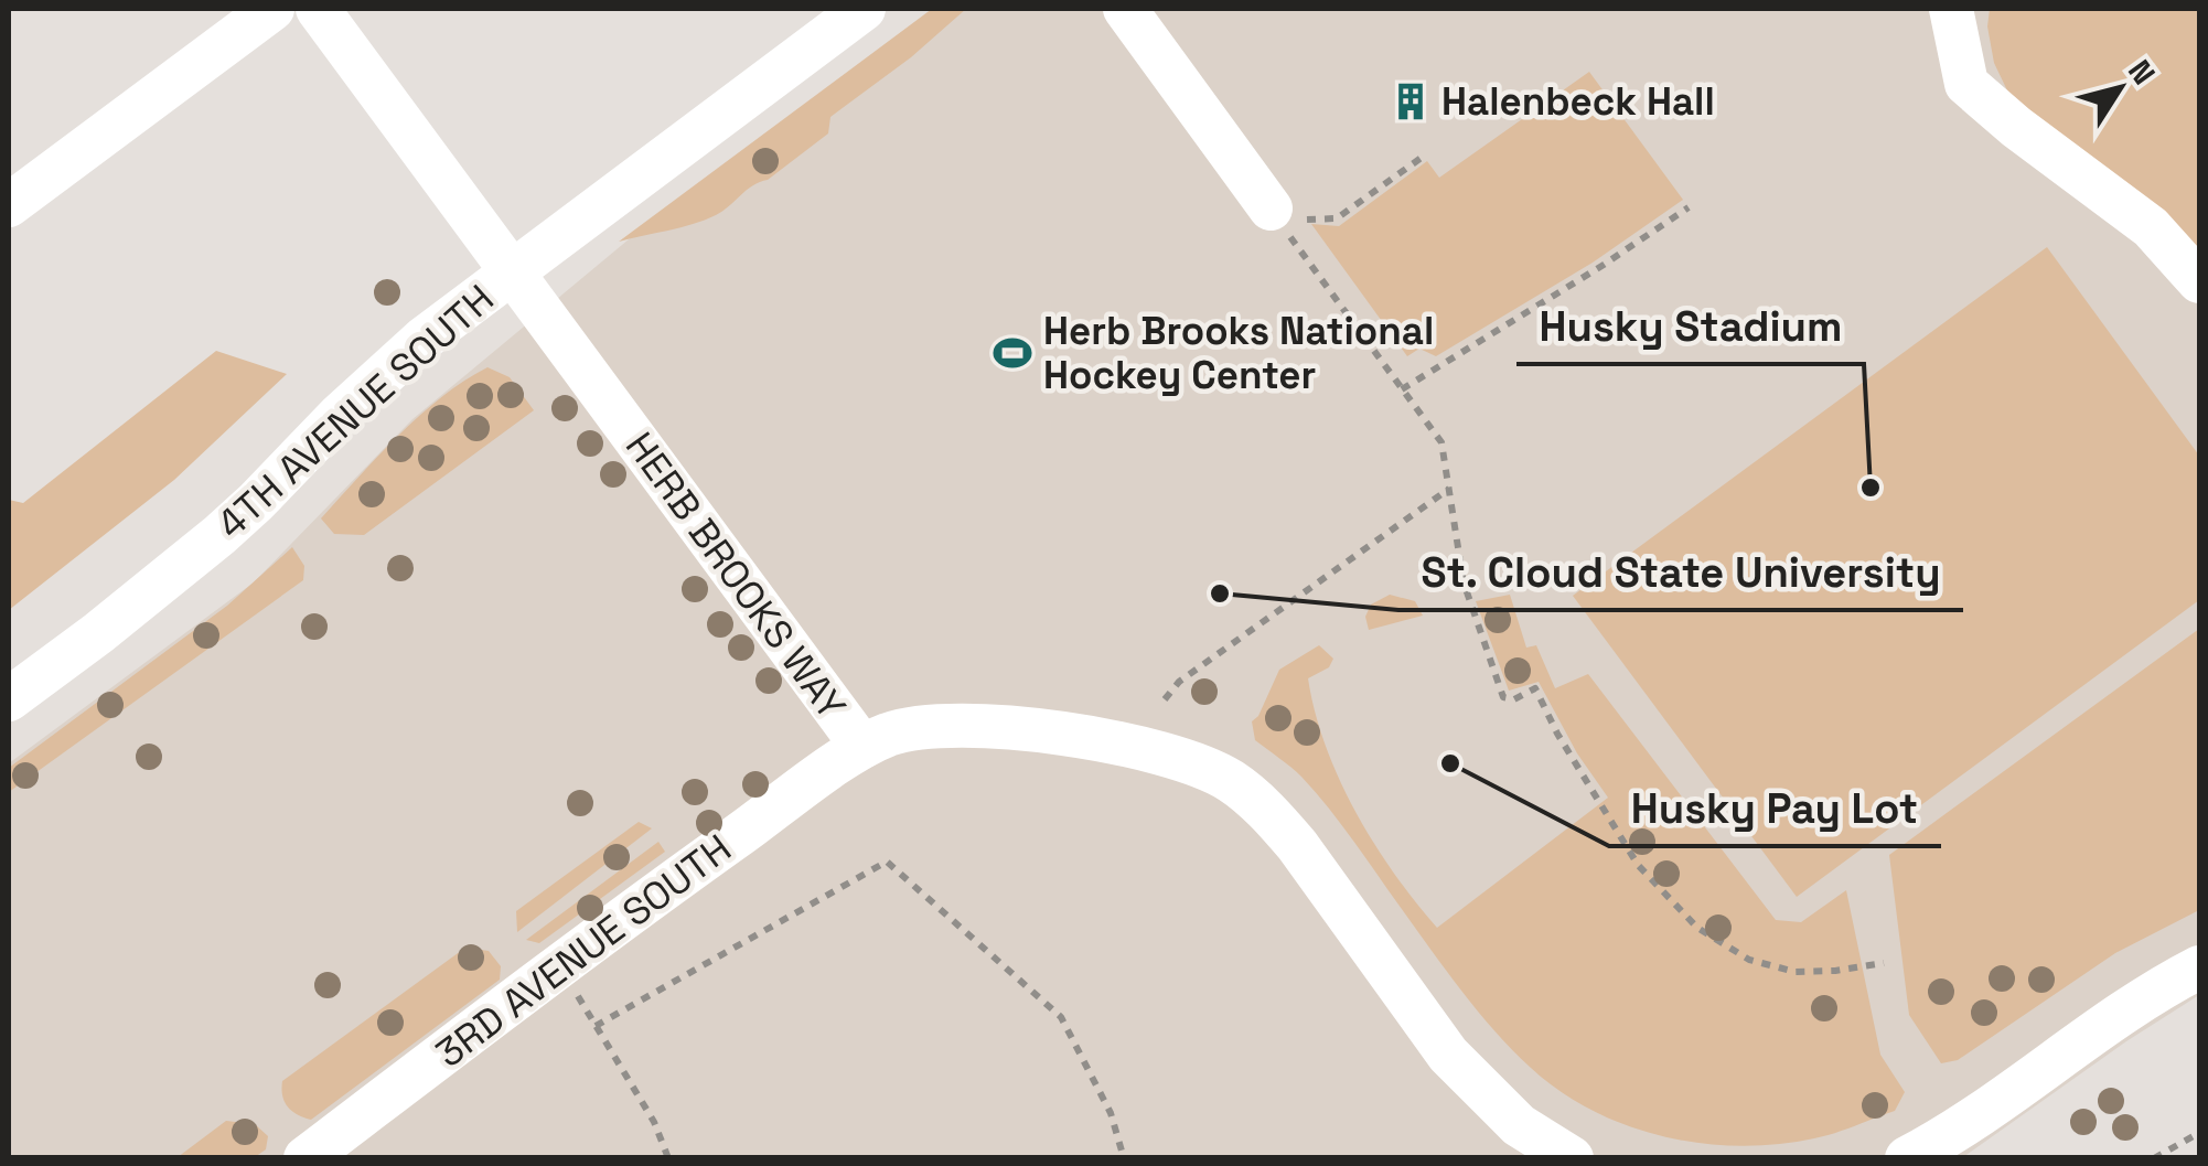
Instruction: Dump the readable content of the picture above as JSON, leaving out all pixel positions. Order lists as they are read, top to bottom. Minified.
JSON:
{"streets":{"street":["4TH AVENUE SOUTH","HERB BROOKS WAY","3RD AVENUE SOUTH"]},"crossings":[["4TH AVENUE SOUTH","HERB BROOKS WAY"],["HERB BROOKS WAY","3RD AVENUE SOUTH"]],"places":{"building":["Halenbeck Hall"],"sports":["Herb Brooks National Hockey Center"],"other":["Husky Stadium","St. Cloud State University","Husky Pay Lot"]},"north":"top right"}
